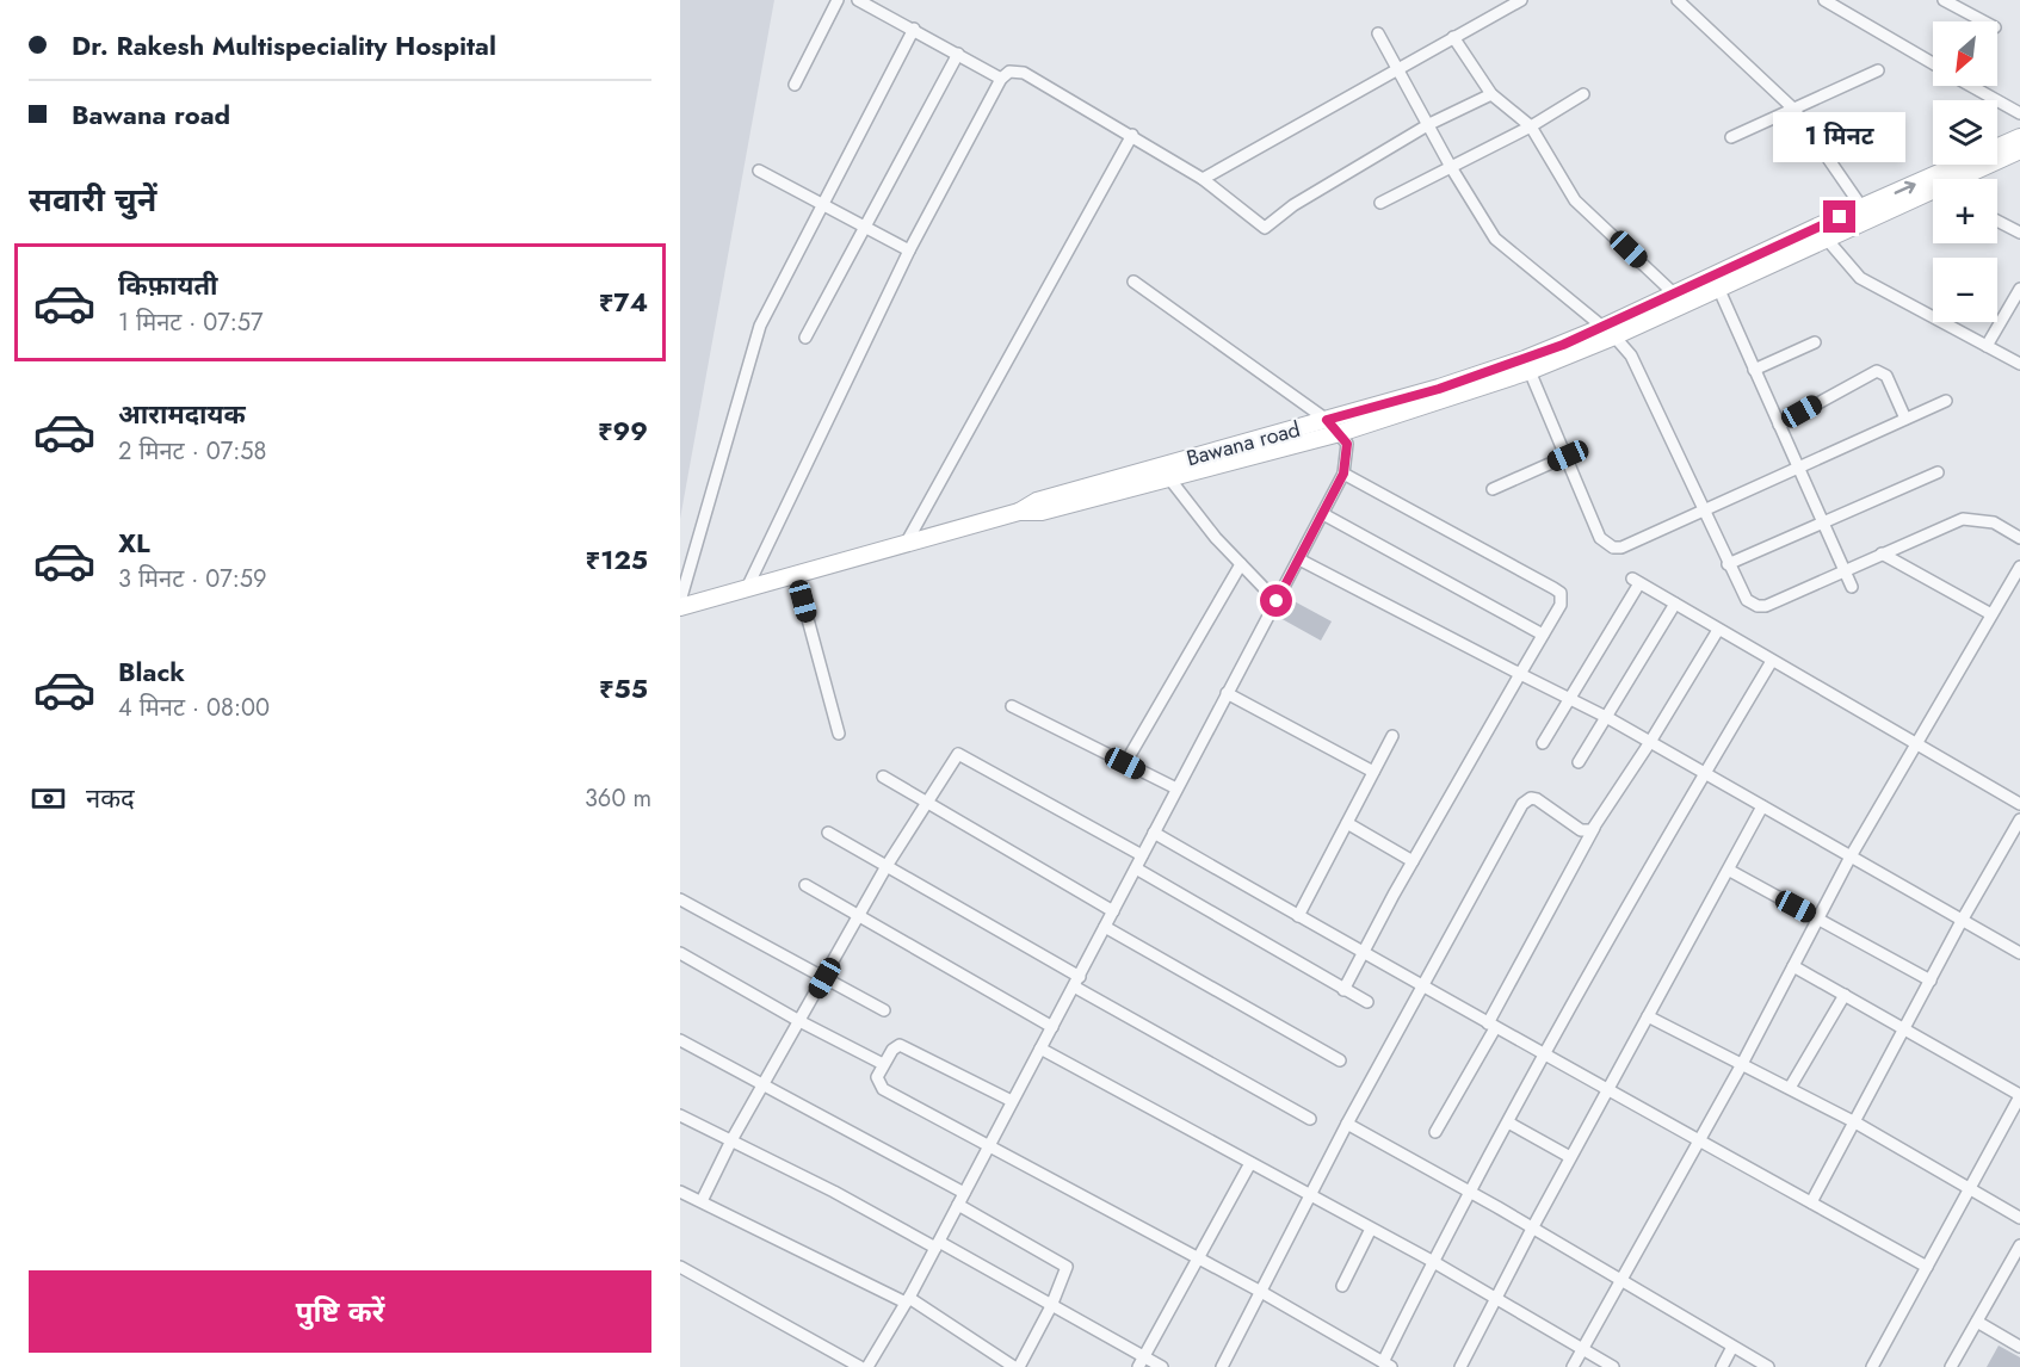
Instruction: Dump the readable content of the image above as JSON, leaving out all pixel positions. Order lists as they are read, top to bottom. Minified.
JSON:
{"streets":{"street":["Bawana road"]},"north":"bottom left","page":{"banner":["Dr. Rakesh Multispeciality Hospital","Bawana road"],"map_buttons":["+","−"],"bubble":"1 मिनट","heading":"सवारी चुनें","list":[{"name":"किफ़ायती","note":"1 मिनट · 07:57","value":"₹74"},{"name":"आरामदायक","note":"2 मिनट · 07:58","value":"₹99"},{"name":"XL","note":"3 मिनट · 07:59","value":"₹125"},{"name":"Black","note":"4 मिनट · 08:00","value":"₹55"}],"pay":["नकद","360 m"],"buttons":"पुष्टि करें"}}
